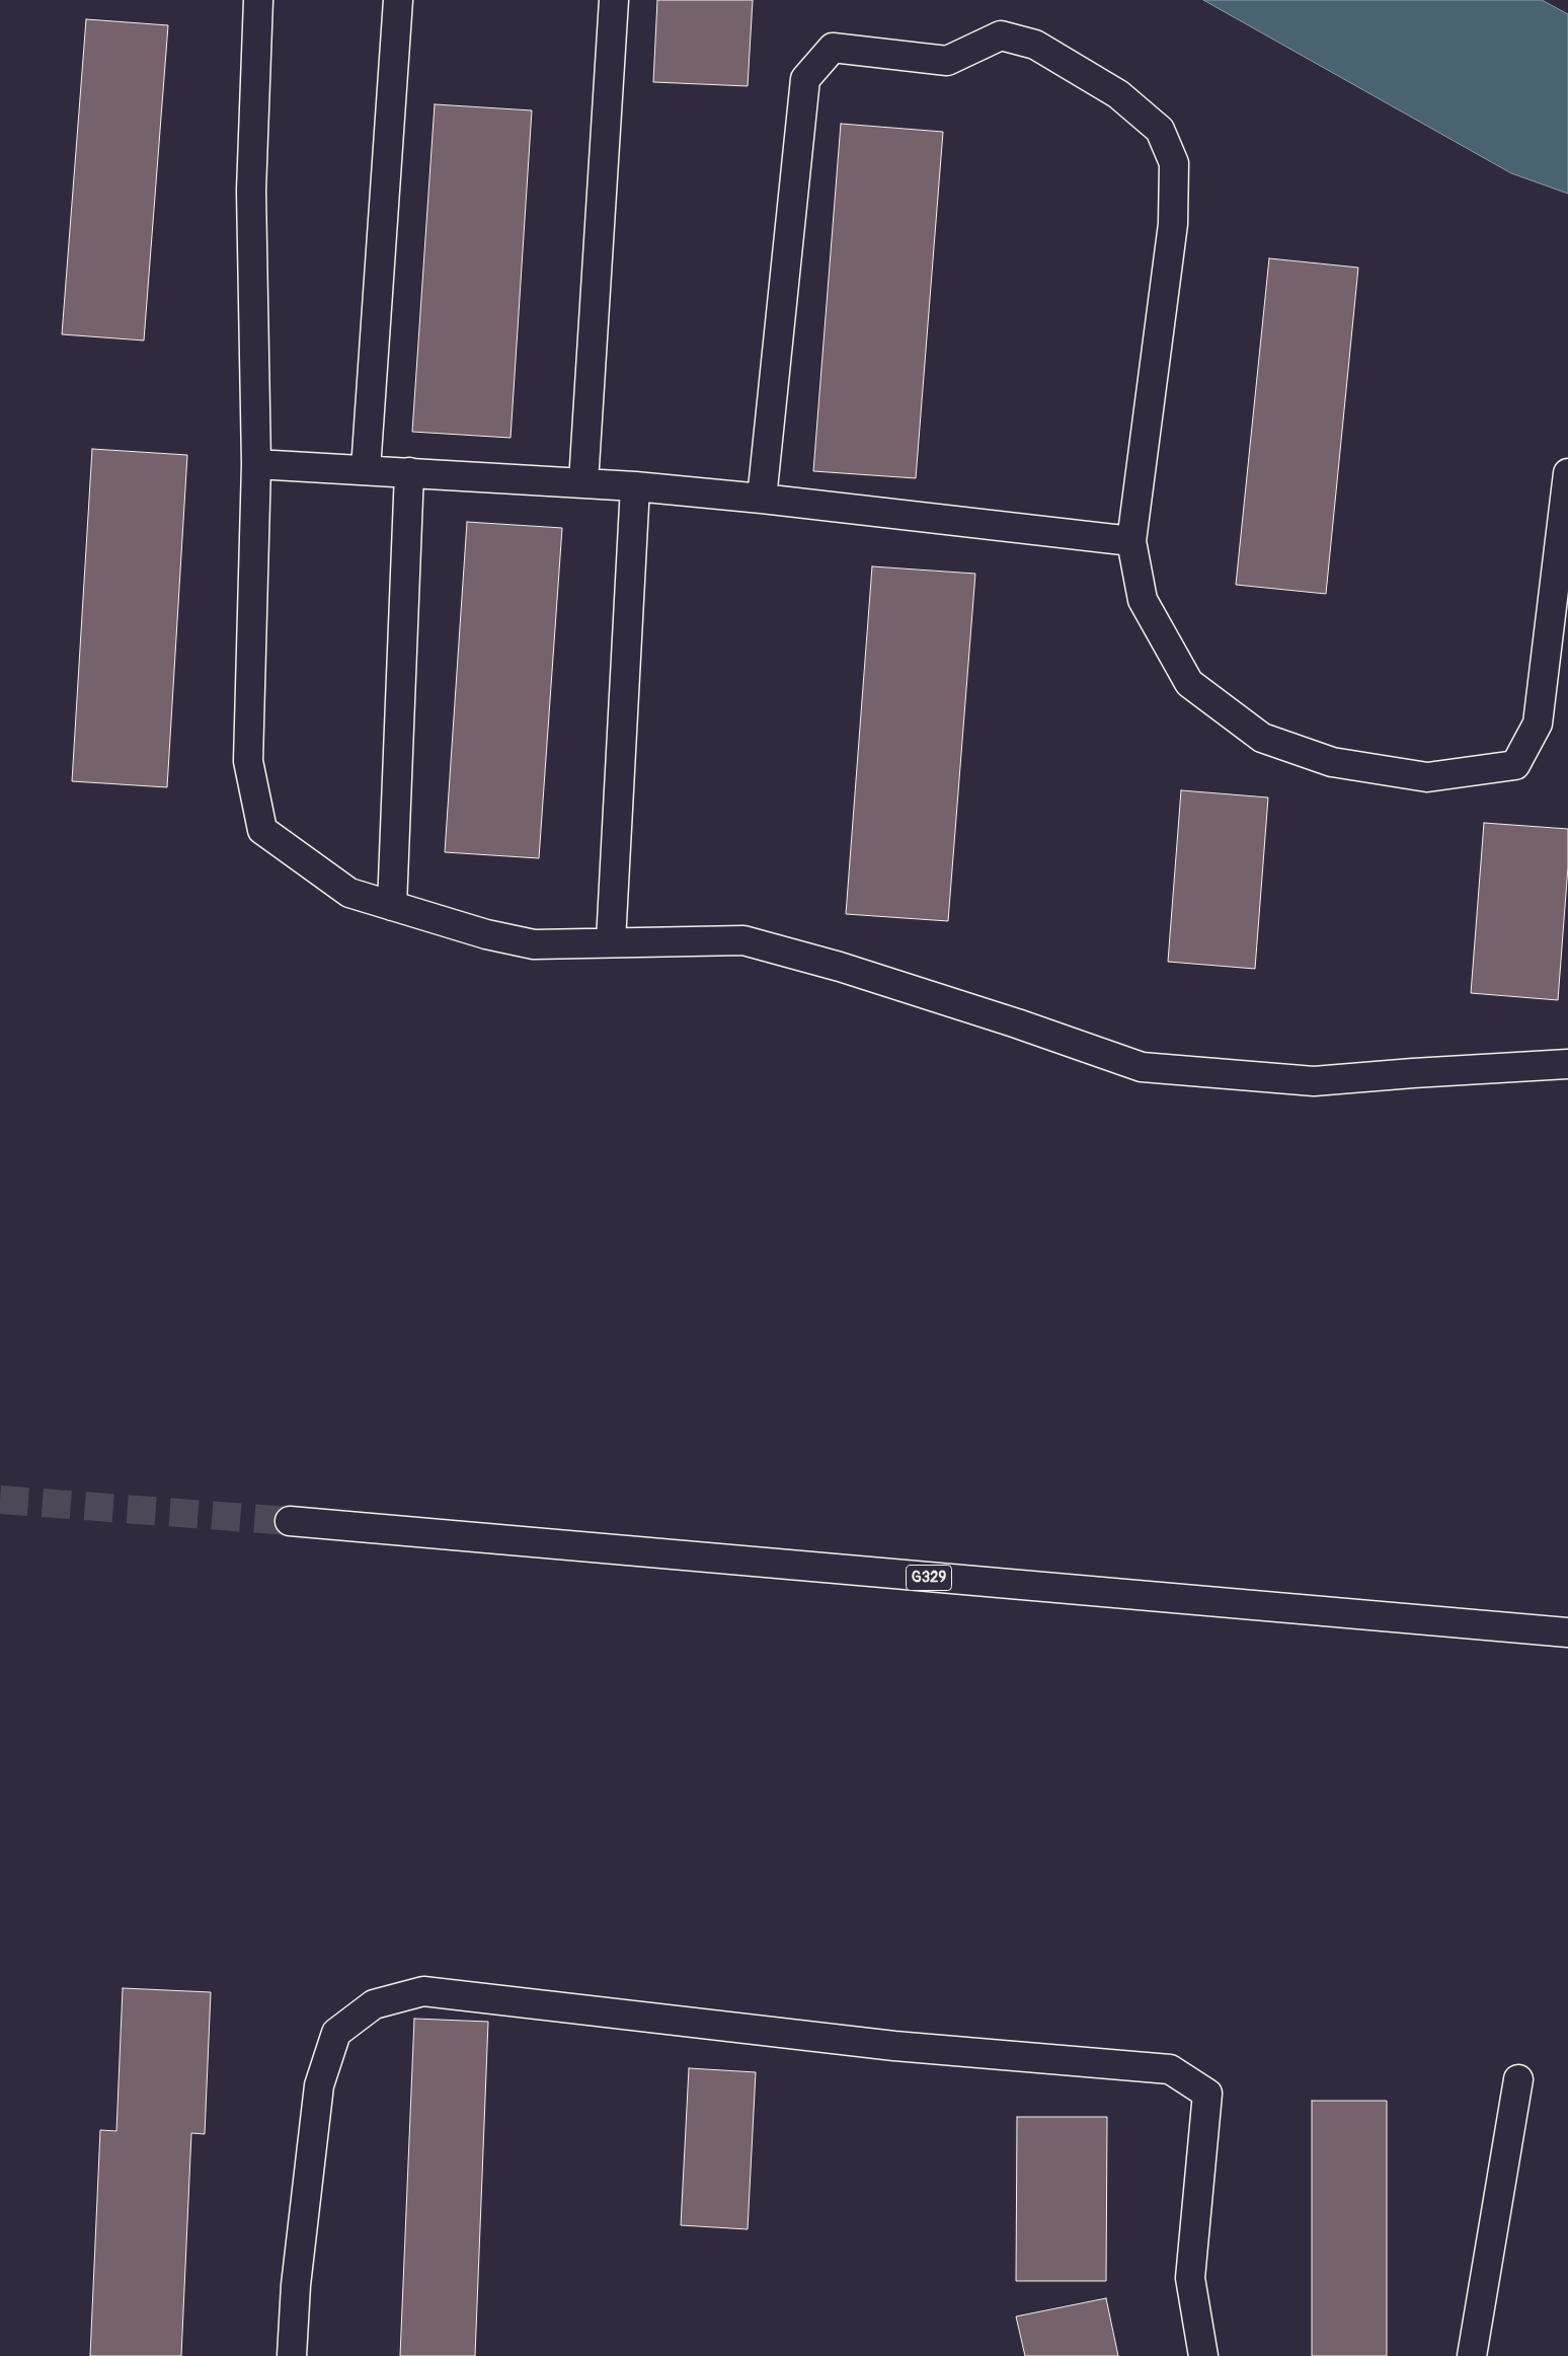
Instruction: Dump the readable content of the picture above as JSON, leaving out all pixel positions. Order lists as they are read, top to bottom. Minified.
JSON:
{"streets":{"main road":["G329"]}}
